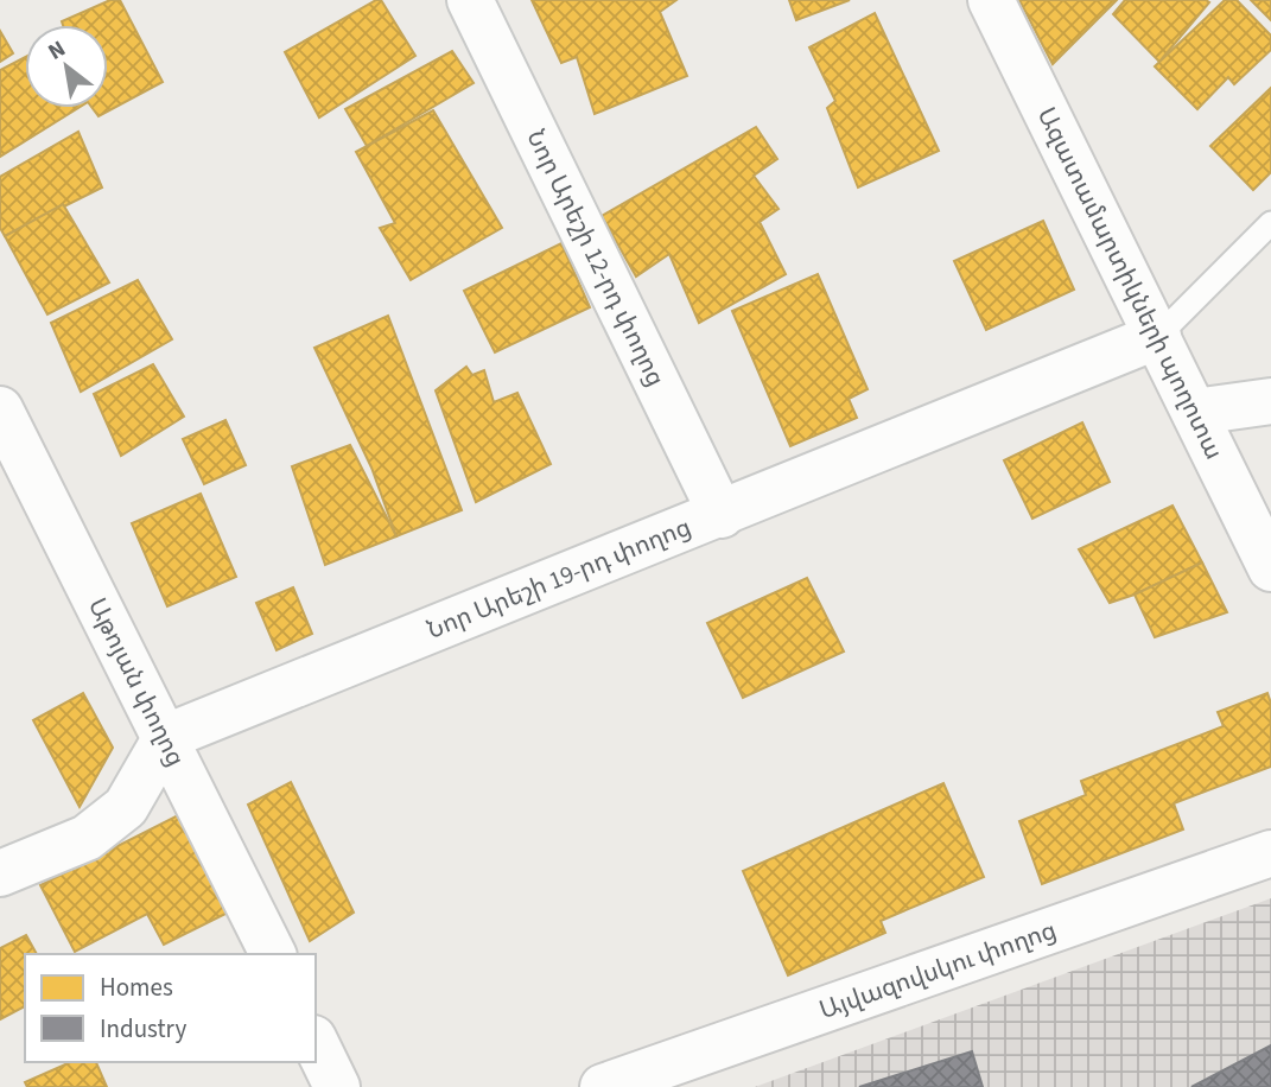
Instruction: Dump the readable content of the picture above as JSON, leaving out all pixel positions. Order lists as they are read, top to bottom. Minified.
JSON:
{"streets":{"street":["Նոր Արեշի 12-րդ փողոց","Ազատամարտիկների պողոտա","Նոր Արեշի 19-րդ փողոց","Աթոյան փողոց","Այվազովսկու փողոց"]},"crossings":[["Նոր Արեշի 12-րդ փողոց","Նոր Արեշի 19-րդ փողոց"],["Ազատամարտիկների պողոտա","Նոր Արեշի 19-րդ փողոց"],["Նոր Արեշի 19-րդ փողոց","Աթոյան փողոց"]],"legend":["Homes","Industry"],"north":"top left"}
